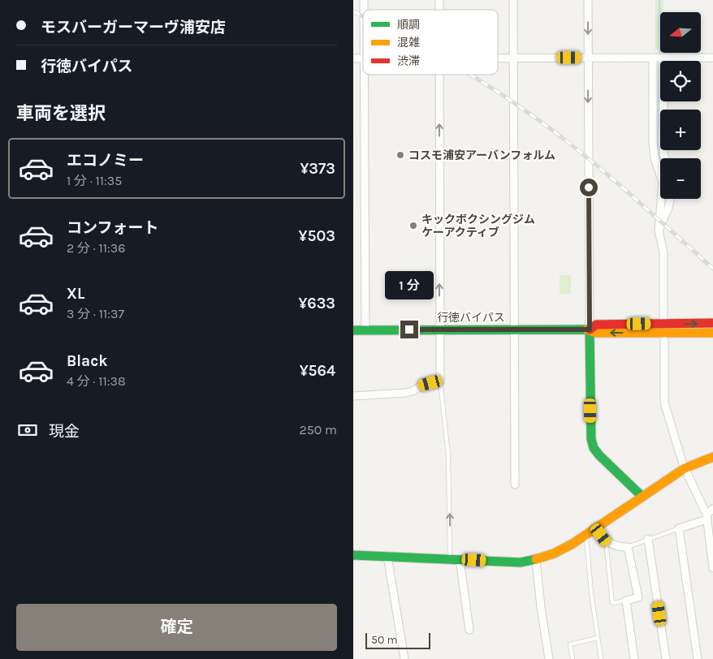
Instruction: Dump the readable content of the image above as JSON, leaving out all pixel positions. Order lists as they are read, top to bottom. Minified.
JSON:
{"streets":{"street":["行徳バイパス"]},"places":["コスモ浦安アーバンフォルム","キックボクシングジム ケーアクティブ"],"legend":["順調","混雑","渋滞"],"scale_bar":"50 m","north":"left","page":{"banner":["モスバーガーマーヴ浦安店","行徳バイパス"],"map_buttons":["+","−"],"heading":"車両を選択","list":[{"name":"エコノミー","note":"1 分 · 11:35","value":"¥373"},{"name":"コンフォート","note":"2 分 · 11:36","value":"¥503"},{"name":"XL","note":"3 分 · 11:37","value":"¥633"},{"name":"Black","note":"4 分 · 11:38","value":"¥564"}],"bubble":"1 分","pay":["現金","250 m"],"buttons":"確定","scale":"50 m"}}
